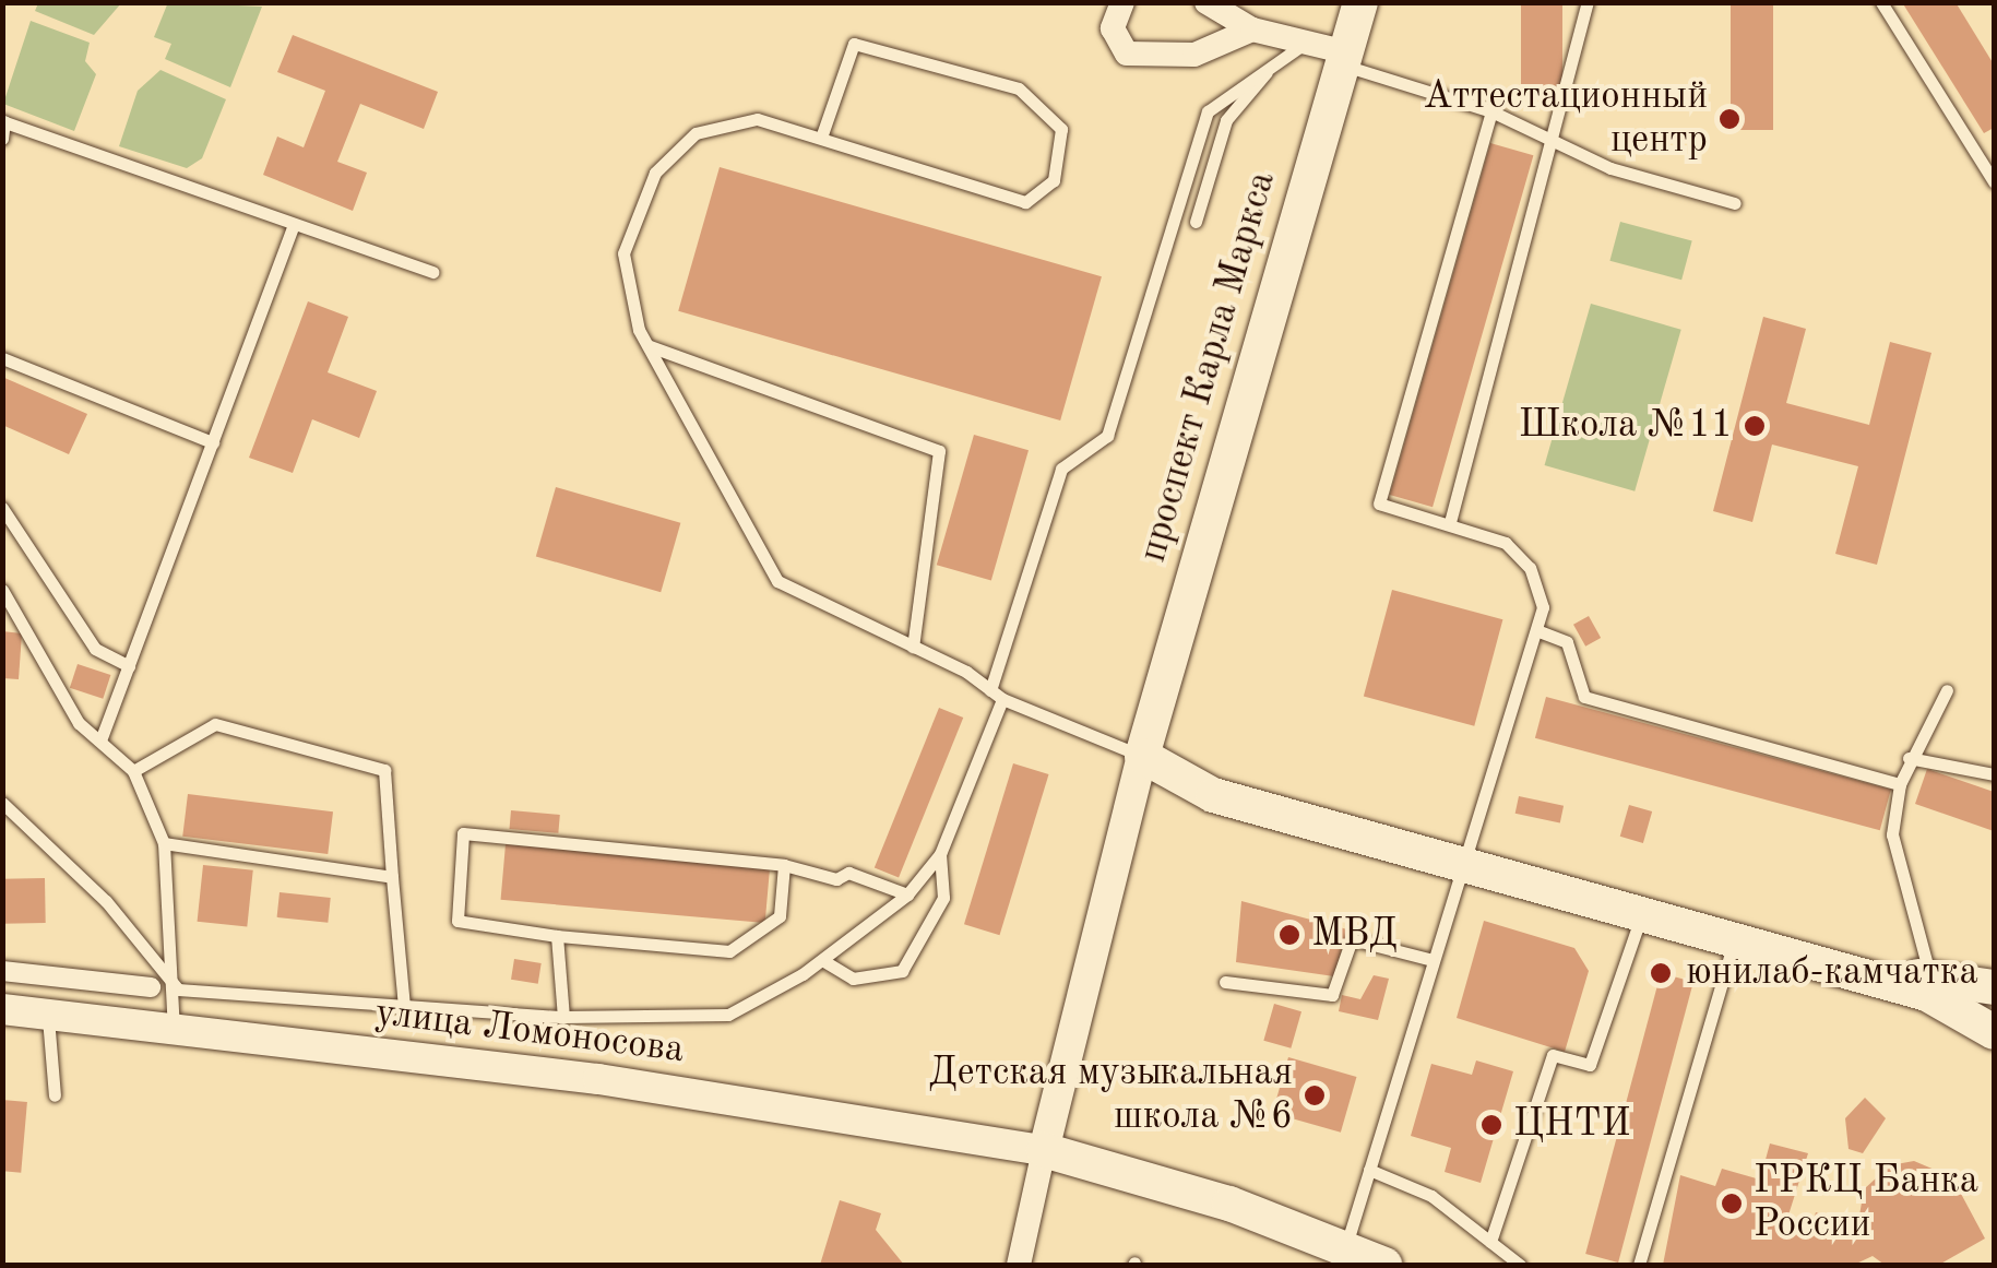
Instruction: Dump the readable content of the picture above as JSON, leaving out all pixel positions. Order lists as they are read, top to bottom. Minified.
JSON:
{"streets":{"main road":["проспект Карла Маркса"],"street":["улица Ломоносова"]},"crossings":[["проспект Карла Маркса","улица Ломоносова"]],"places":["Аттестационный центр","Школа №11","МВД","юнилаб-камчатка","Детская музыкальная школа №6","ЦНТИ","ГРКЦ Банка России"]}
